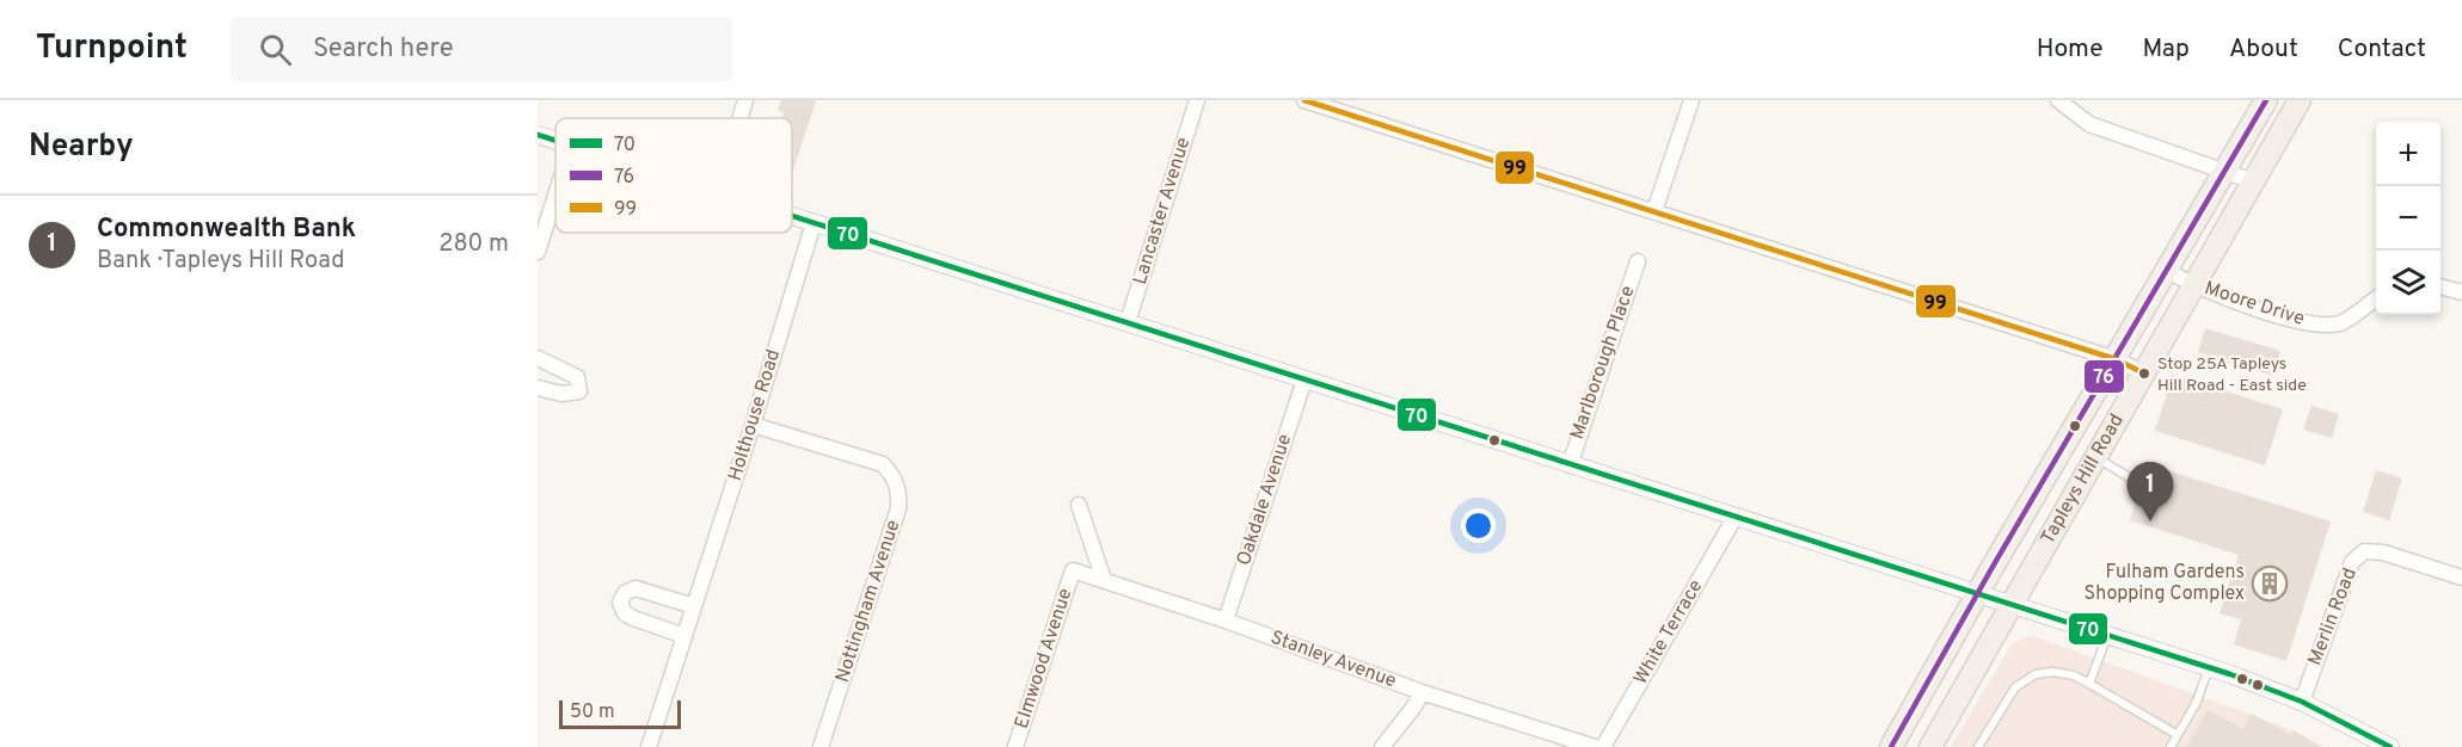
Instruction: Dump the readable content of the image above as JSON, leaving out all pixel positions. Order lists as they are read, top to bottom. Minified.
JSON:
{"streets":{"main road":["Tapleys Hill Road"],"street":["Lancaster Avenue","Moore Drive","Marlborough Place","Holthouse Road","Oakdale Avenue","Nottingham Avenue","Merlin Road","White Terrace","Elmwood Avenue","Stanley Avenue"]},"crossings":[["Moore Drive","Tapleys Hill Road"],["Holthouse Road","Nottingham Avenue"],["Oakdale Avenue","Stanley Avenue"],["Elmwood Avenue","Stanley Avenue"]],"places":{"other":["Stop 25A Tapleys Hill Road - East side"],"building":["Fulham Gardens Shopping Complex"]},"lines":["transit line 76","transit line 99","transit line 70"],"legend":["70","76","99"],"scale_bar":"50 m","page":{"header":"Turnpoint","search":"Search here","nav":["Home","Map","About","Contact"],"heading":"Nearby","map_buttons":["+","−"],"list":[{"mark":"1","name":"Commonwealth Bank","note":"Bank · Tapleys Hill Road","value":"280 m"}],"pins":"1","scale":"50 m"}}
